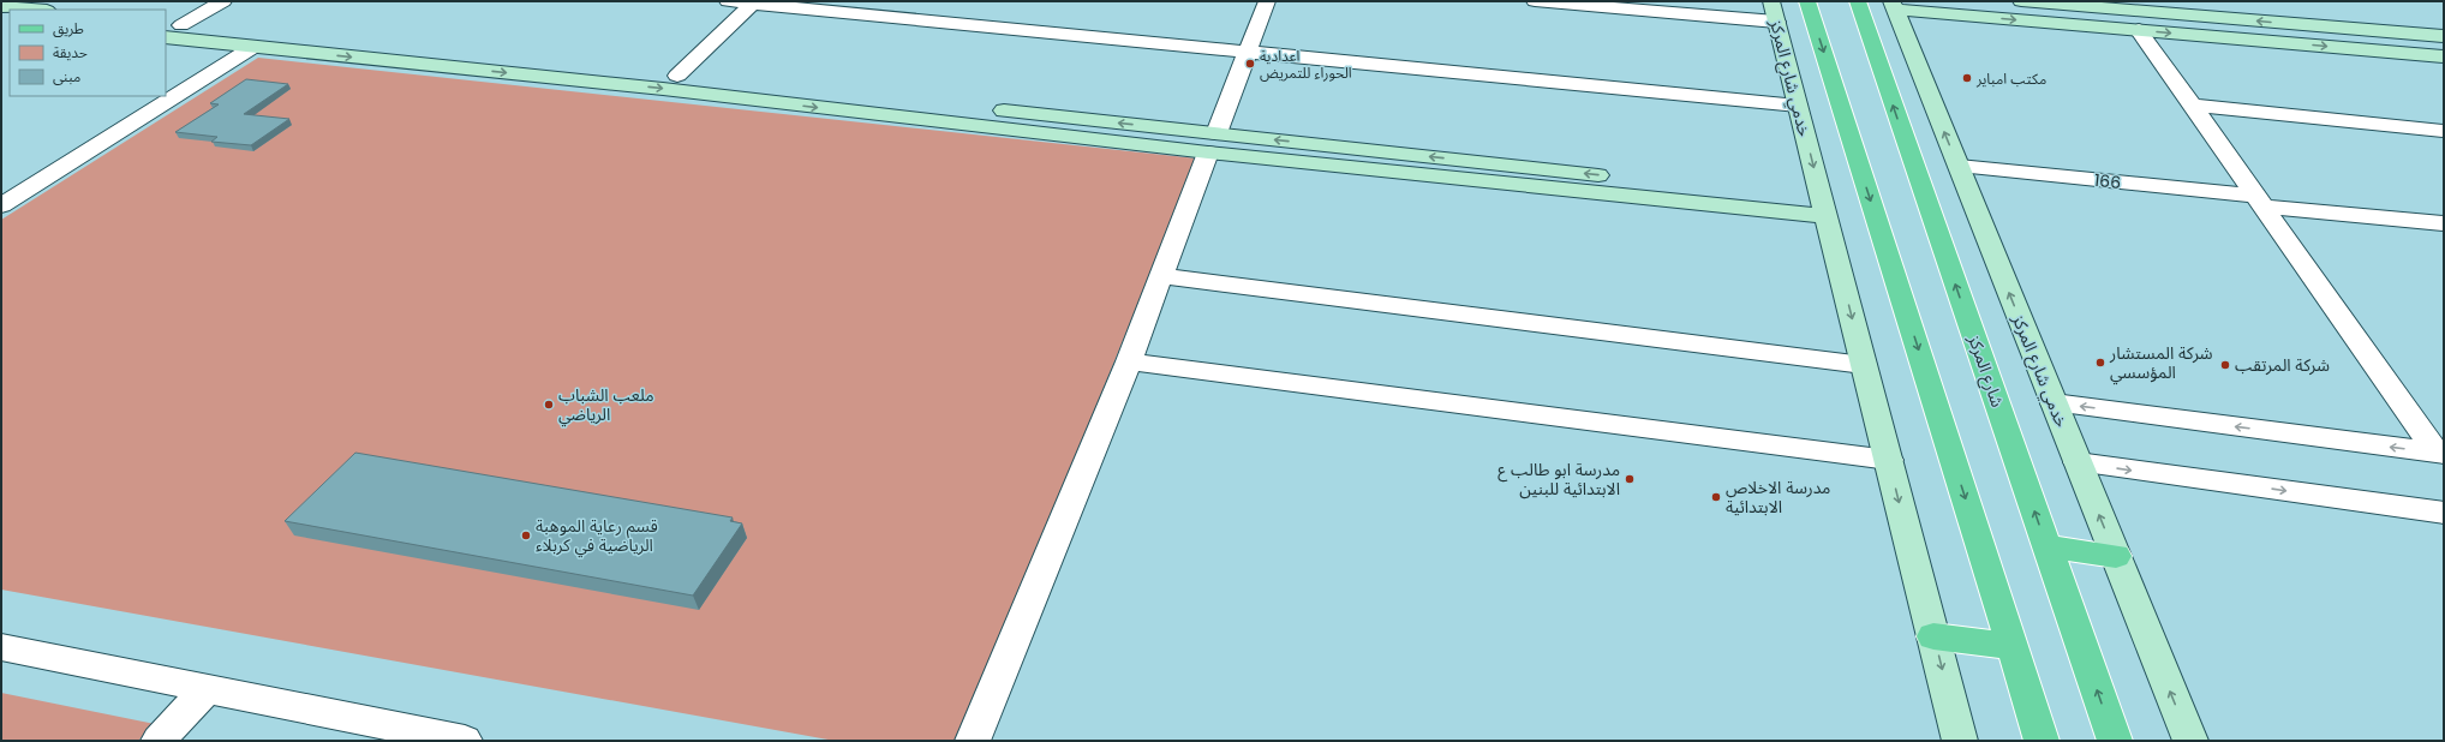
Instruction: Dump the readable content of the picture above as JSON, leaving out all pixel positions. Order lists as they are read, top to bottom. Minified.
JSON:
{"streets":{"main road":["شارع المركز"],"street":["خدمي شارع المركز","166"]},"crossings":[["خدمي شارع المركز","166"]],"places":["اعدادية الحوراء للتمريض","مكتب امباير","شركة المستشار المؤسسي","شركة المرتقب","ملعب الشباب الرياضي","مدرسة ابو طالب ع الابتدائية للبنين","مدرسة الاخلاص الابتدائية","قسم رعاية الموهبة الرياضية في كربلاء"],"legend":["طريق","حديقة","مبنى"]}
